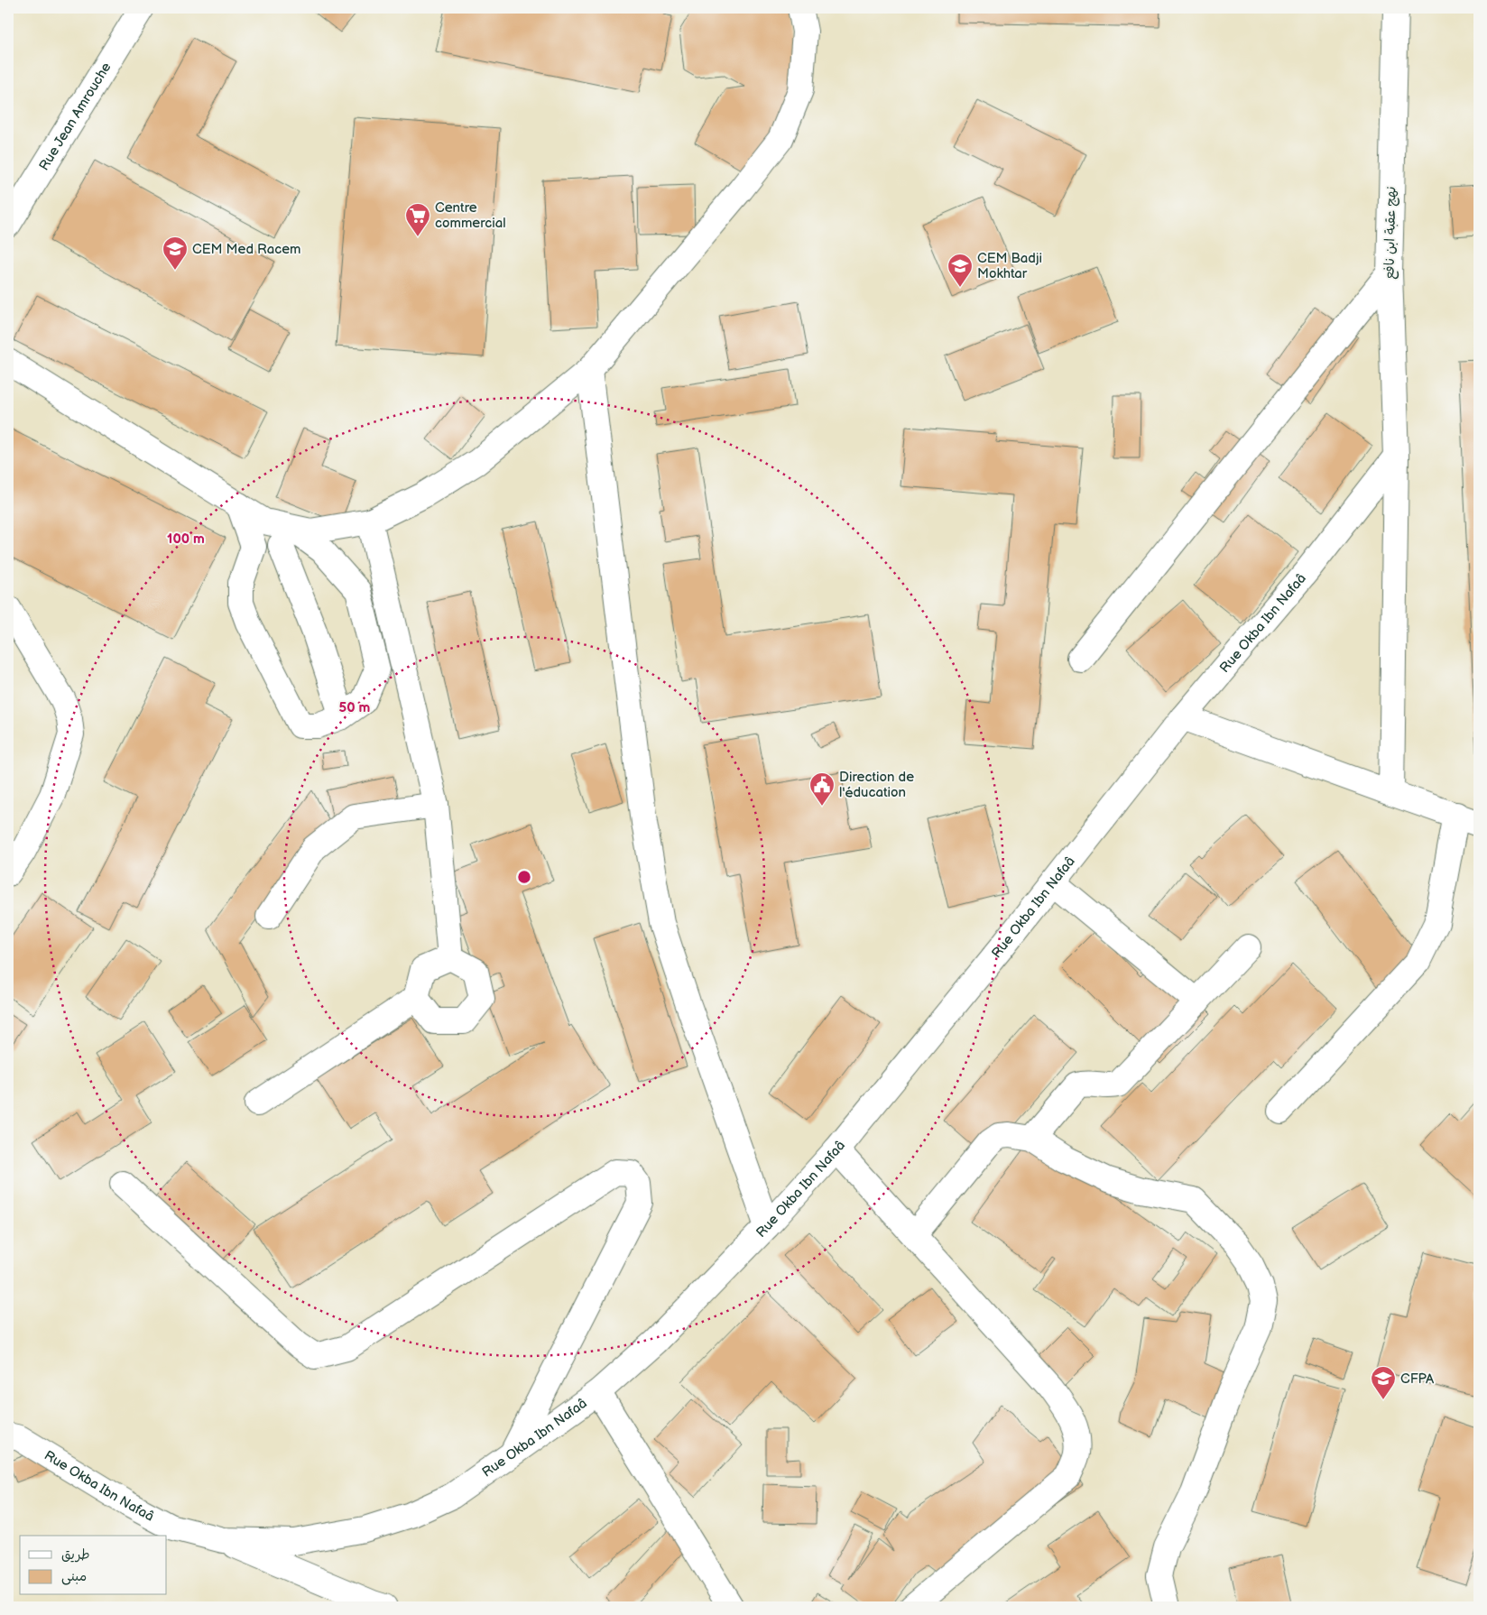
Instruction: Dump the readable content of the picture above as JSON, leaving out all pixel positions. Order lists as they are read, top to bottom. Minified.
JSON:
{"streets":{"street":["Rue Jean Amrouche","نهج عقبة ابن نافع","Rue Okba Ibn Nafaâ"]},"crossings":[["نهج عقبة ابن نافع","Rue Okba Ibn Nafaâ"]],"places":{"supermarket":["Centre commercial"],"school or university":["CEM Med Racem","CEM Badji Mokhtar","CFPA"],"public building":["Direction de l'éducation"]},"legend":["طريق","مبنى"],"rings":["100 m","50 m"]}
